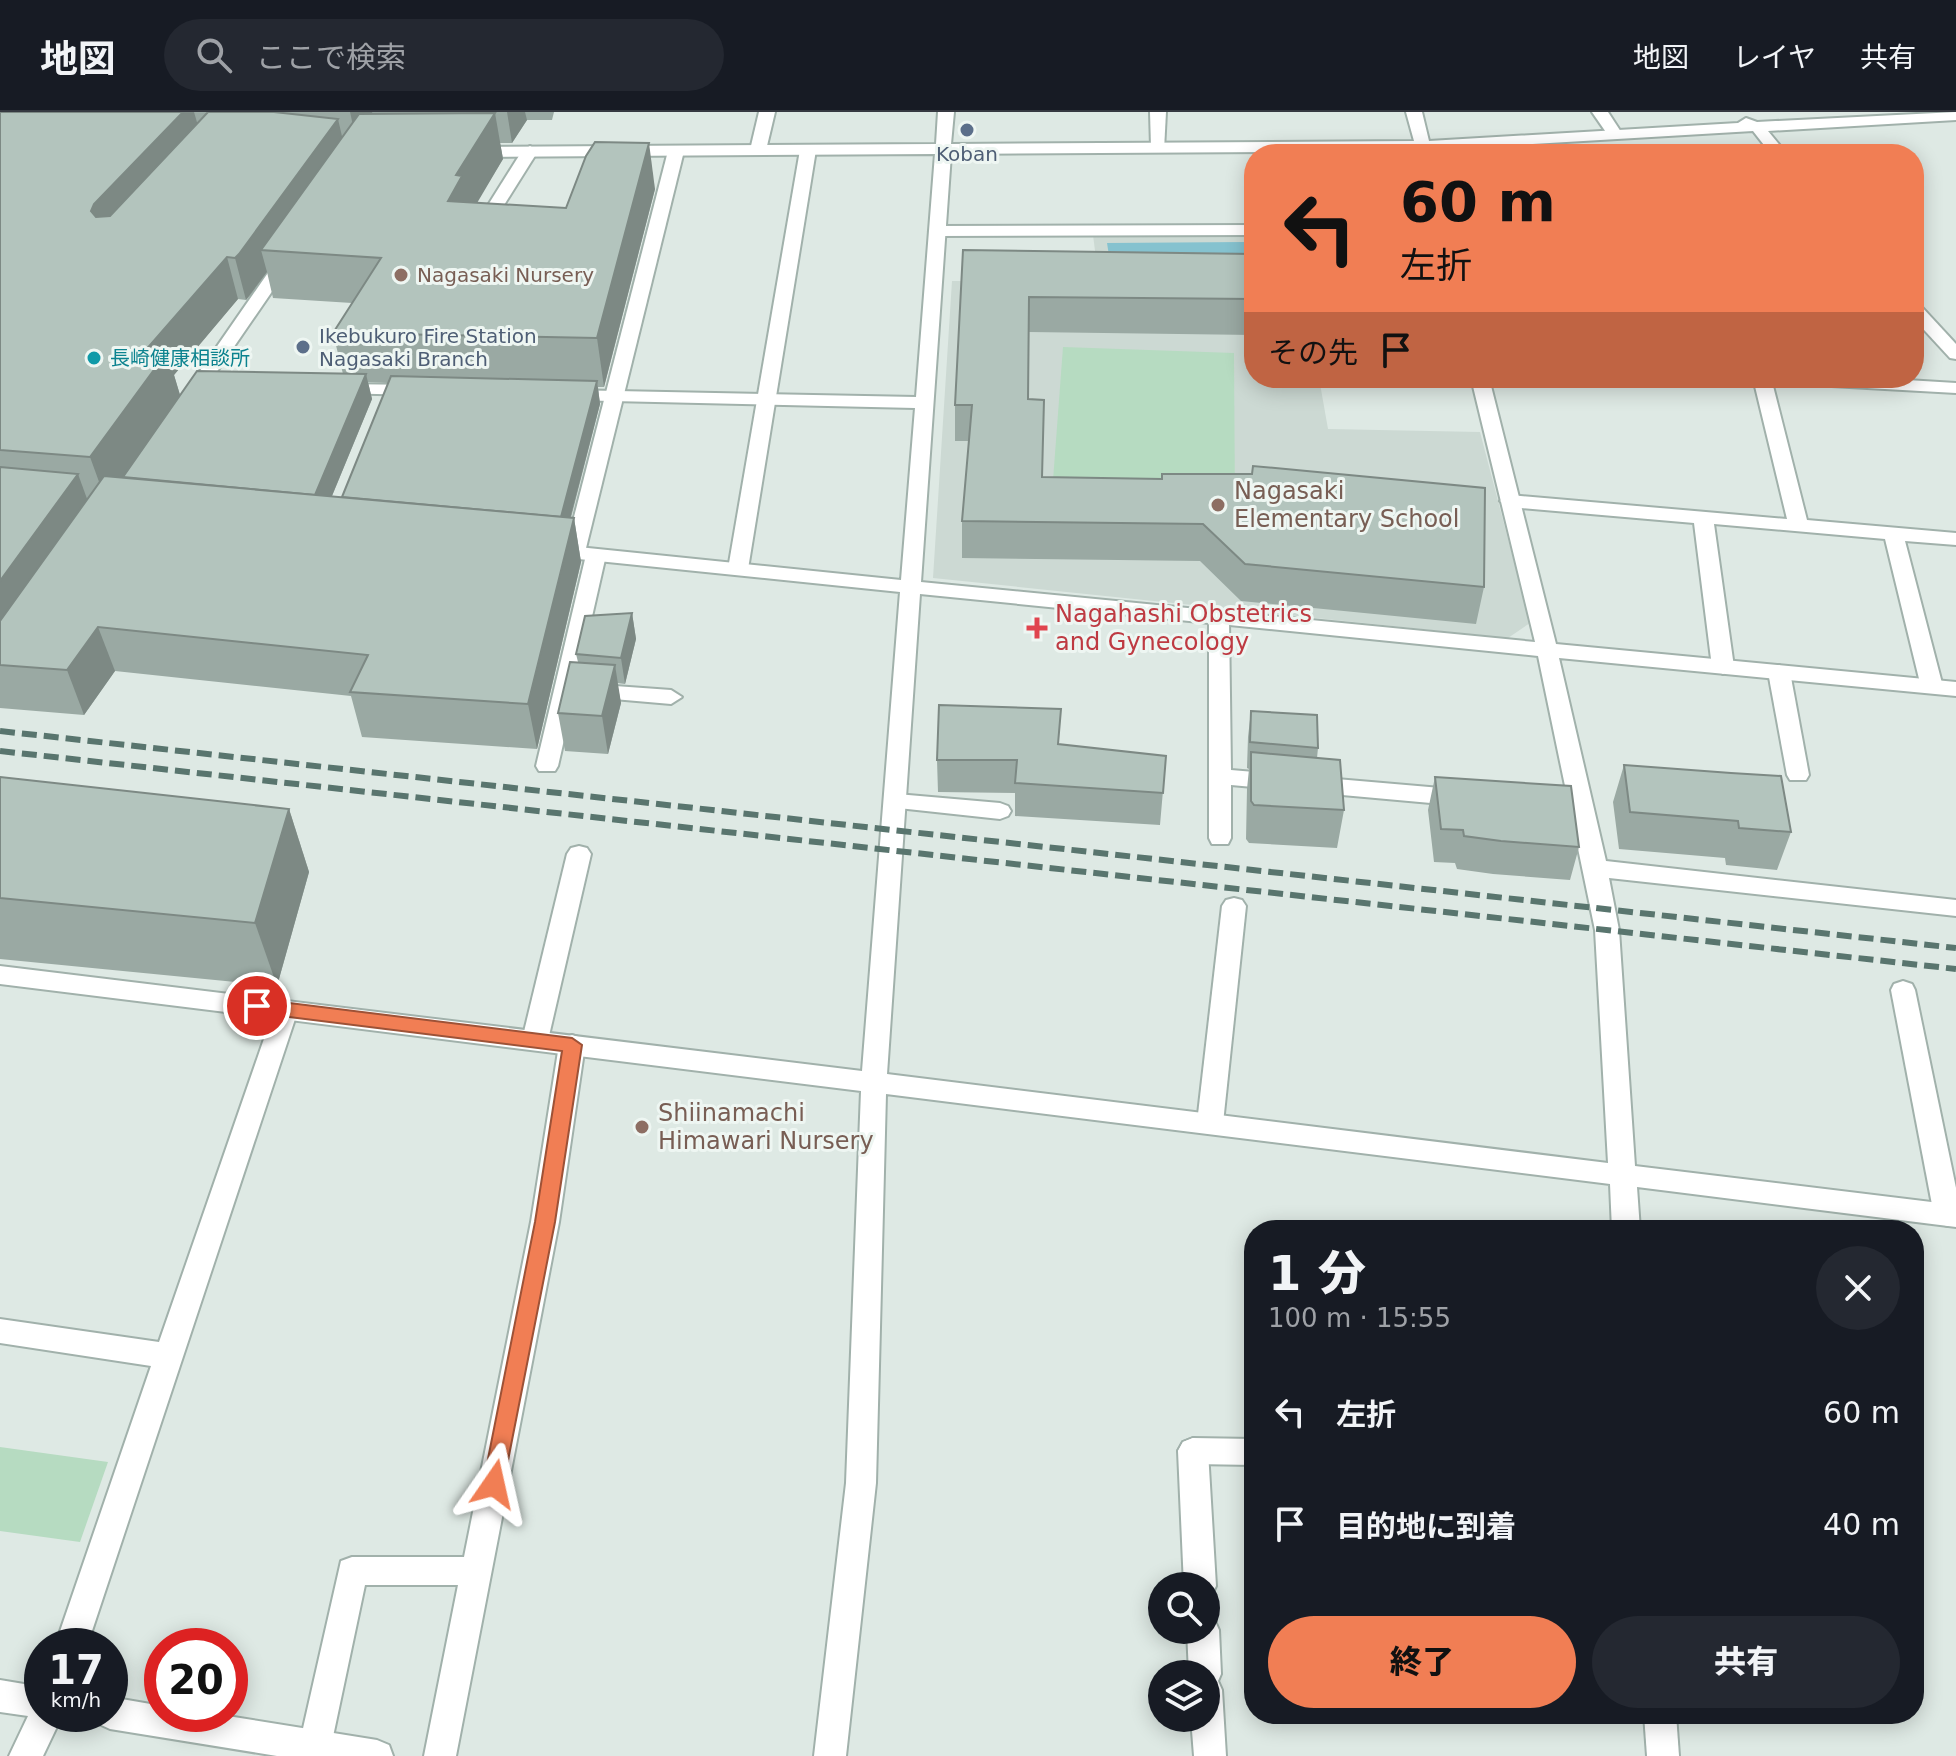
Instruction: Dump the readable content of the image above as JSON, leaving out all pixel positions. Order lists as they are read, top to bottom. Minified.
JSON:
{"places":{"other":["Koban","Nagasaki Nursery","Ikebukuro Fire Station Nagasaki Branch","長崎健康相談所","Nagasaki Elementary School","Shiinamachi Himawari Nursery"],"health":["Nagahashi Obstetrics and Gynecology"]},"page":{"header":"地図","search":"ここで検索","nav":["地図","レイヤ","共有"],"turn":["60 m","左折"],"then":"その先","heading":["1 分","100 m · 15:55"],"list":[{"name":"左折","value":"60 m"},{"name":"目的地に到着","value":"40 m"}],"buttons":["終了","共有"],"speed":"17 km/h","limit":"20"}}
